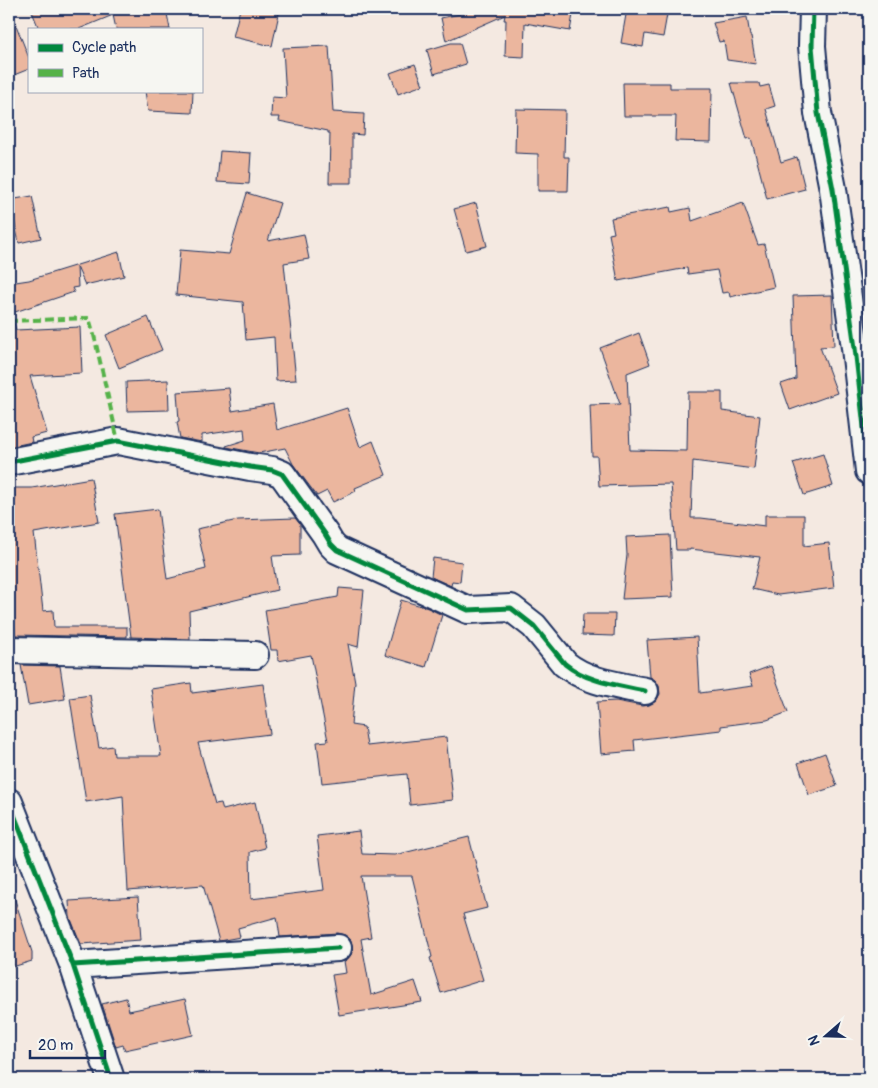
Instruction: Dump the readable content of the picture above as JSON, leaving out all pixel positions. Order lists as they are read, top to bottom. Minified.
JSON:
{"legend":["Cycle path","Path"],"scale_bar":"20 m","north":"left"}
